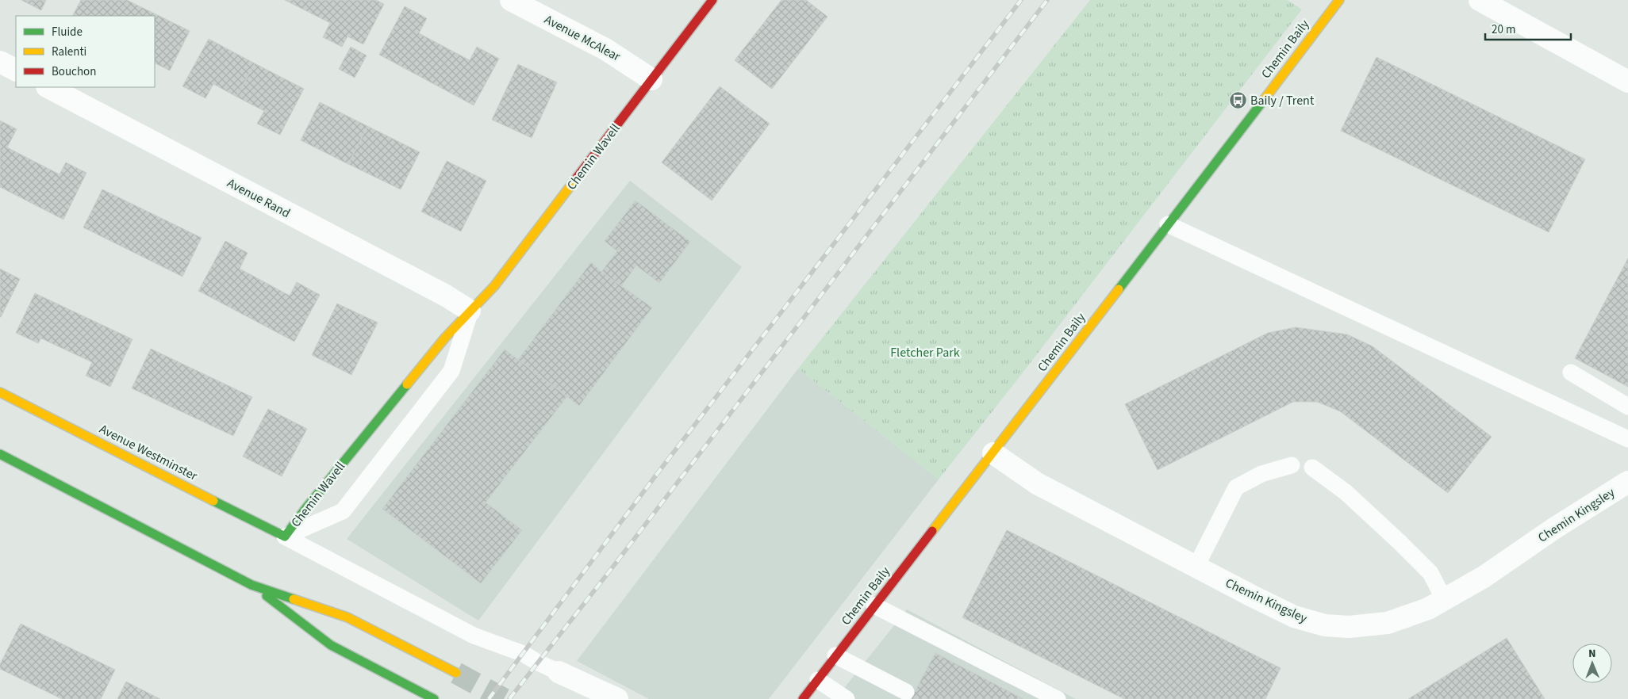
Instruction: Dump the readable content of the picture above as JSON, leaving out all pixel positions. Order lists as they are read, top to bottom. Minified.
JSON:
{"streets":{"street":["Avenue McAlear","Chemin Baily","Chemin Wavell","Avenue Rand","Avenue Westminster","Chemin Kingsley"]},"crossings":[["Avenue McAlear","Chemin Wavell"],["Chemin Baily","Chemin Kingsley"],["Chemin Wavell","Avenue Rand"],["Chemin Wavell","Avenue Westminster"]],"parks":["Fletcher Park"],"places":{"bus stop":["Baily / Trent"]},"legend":["Fluide","Ralenti","Bouchon"],"scale_bar":"20 m","north":"top"}
